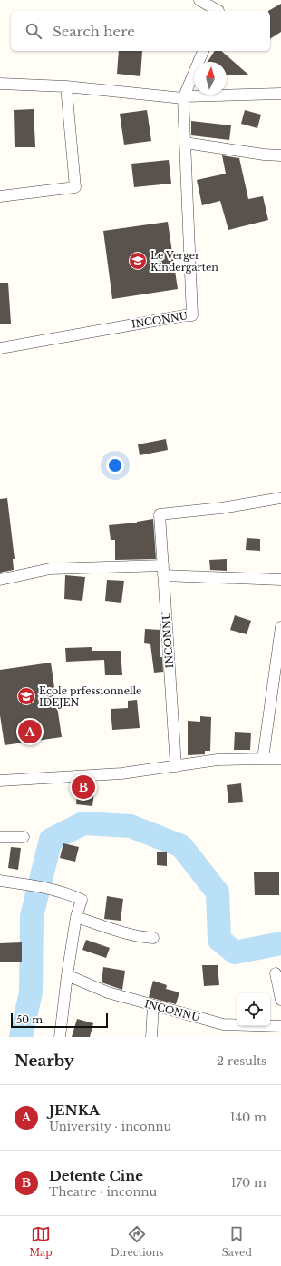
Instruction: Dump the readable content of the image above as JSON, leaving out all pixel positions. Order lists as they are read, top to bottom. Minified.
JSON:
{"streets":{"street":["INCONNU"]},"places":{"school or university":["Le Verger Kindergarten","Ecole prfessionnelle IDEJEN"]},"scale_bar":"50 m","north":"top","page":{"search":"Search here","pins":["A","B"],"scale":"50 m","heading":["Nearby","2 results"],"list":[{"mark":"A","name":"JENKA","note":"University · inconnu","value":"140 m"},{"mark":"B","name":"Detente Cine","note":"Theatre · inconnu","value":"170 m"}],"nav":["Map","Directions","Saved"]}}
